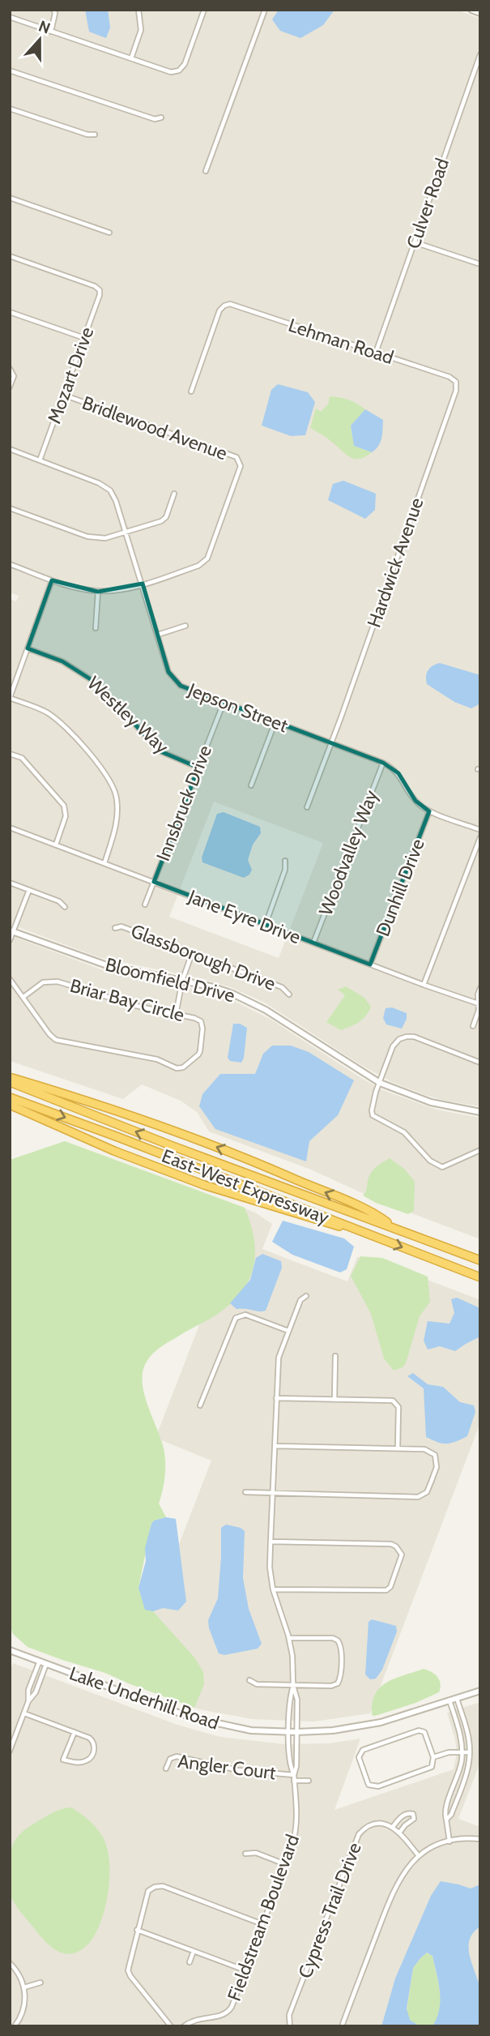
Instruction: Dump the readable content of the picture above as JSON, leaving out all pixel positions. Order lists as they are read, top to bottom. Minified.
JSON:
{"streets":{"highway":["East-West Expressway"],"street":["Culver Road","Lehman Road","Mozart Drive","Bridlewood Avenue","Hardwick Avenue","Jepson Street","Westley Way","Innsbruck Drive","Woodvalley Way","Dunhill Drive","Jane Eyre Drive","Glassborough Drive","Bloomfield Drive","Briar Bay Circle","Lake Underhill Road","Angler Court","Cypress Trail Drive","Fieldstream Boulevard"]},"crossings":[["Culver Road","Lehman Road"],["Lehman Road","Hardwick Avenue"],["Mozart Drive","Bridlewood Avenue"],["Mozart Drive","Jepson Street"],["Bridlewood Avenue","Jepson Street"],["Hardwick Avenue","Jepson Street"],["Jepson Street","Innsbruck Drive"],["Jepson Street","Woodvalley Way"],["Jepson Street","Dunhill Drive"],["Westley Way","Innsbruck Drive"],["Innsbruck Drive","Jane Eyre Drive"],["Woodvalley Way","Jane Eyre Drive"],["Dunhill Drive","Jane Eyre Drive"],["Lake Underhill Road","Fieldstream Boulevard"],["Angler Court","Fieldstream Boulevard"]],"north":"top"}
